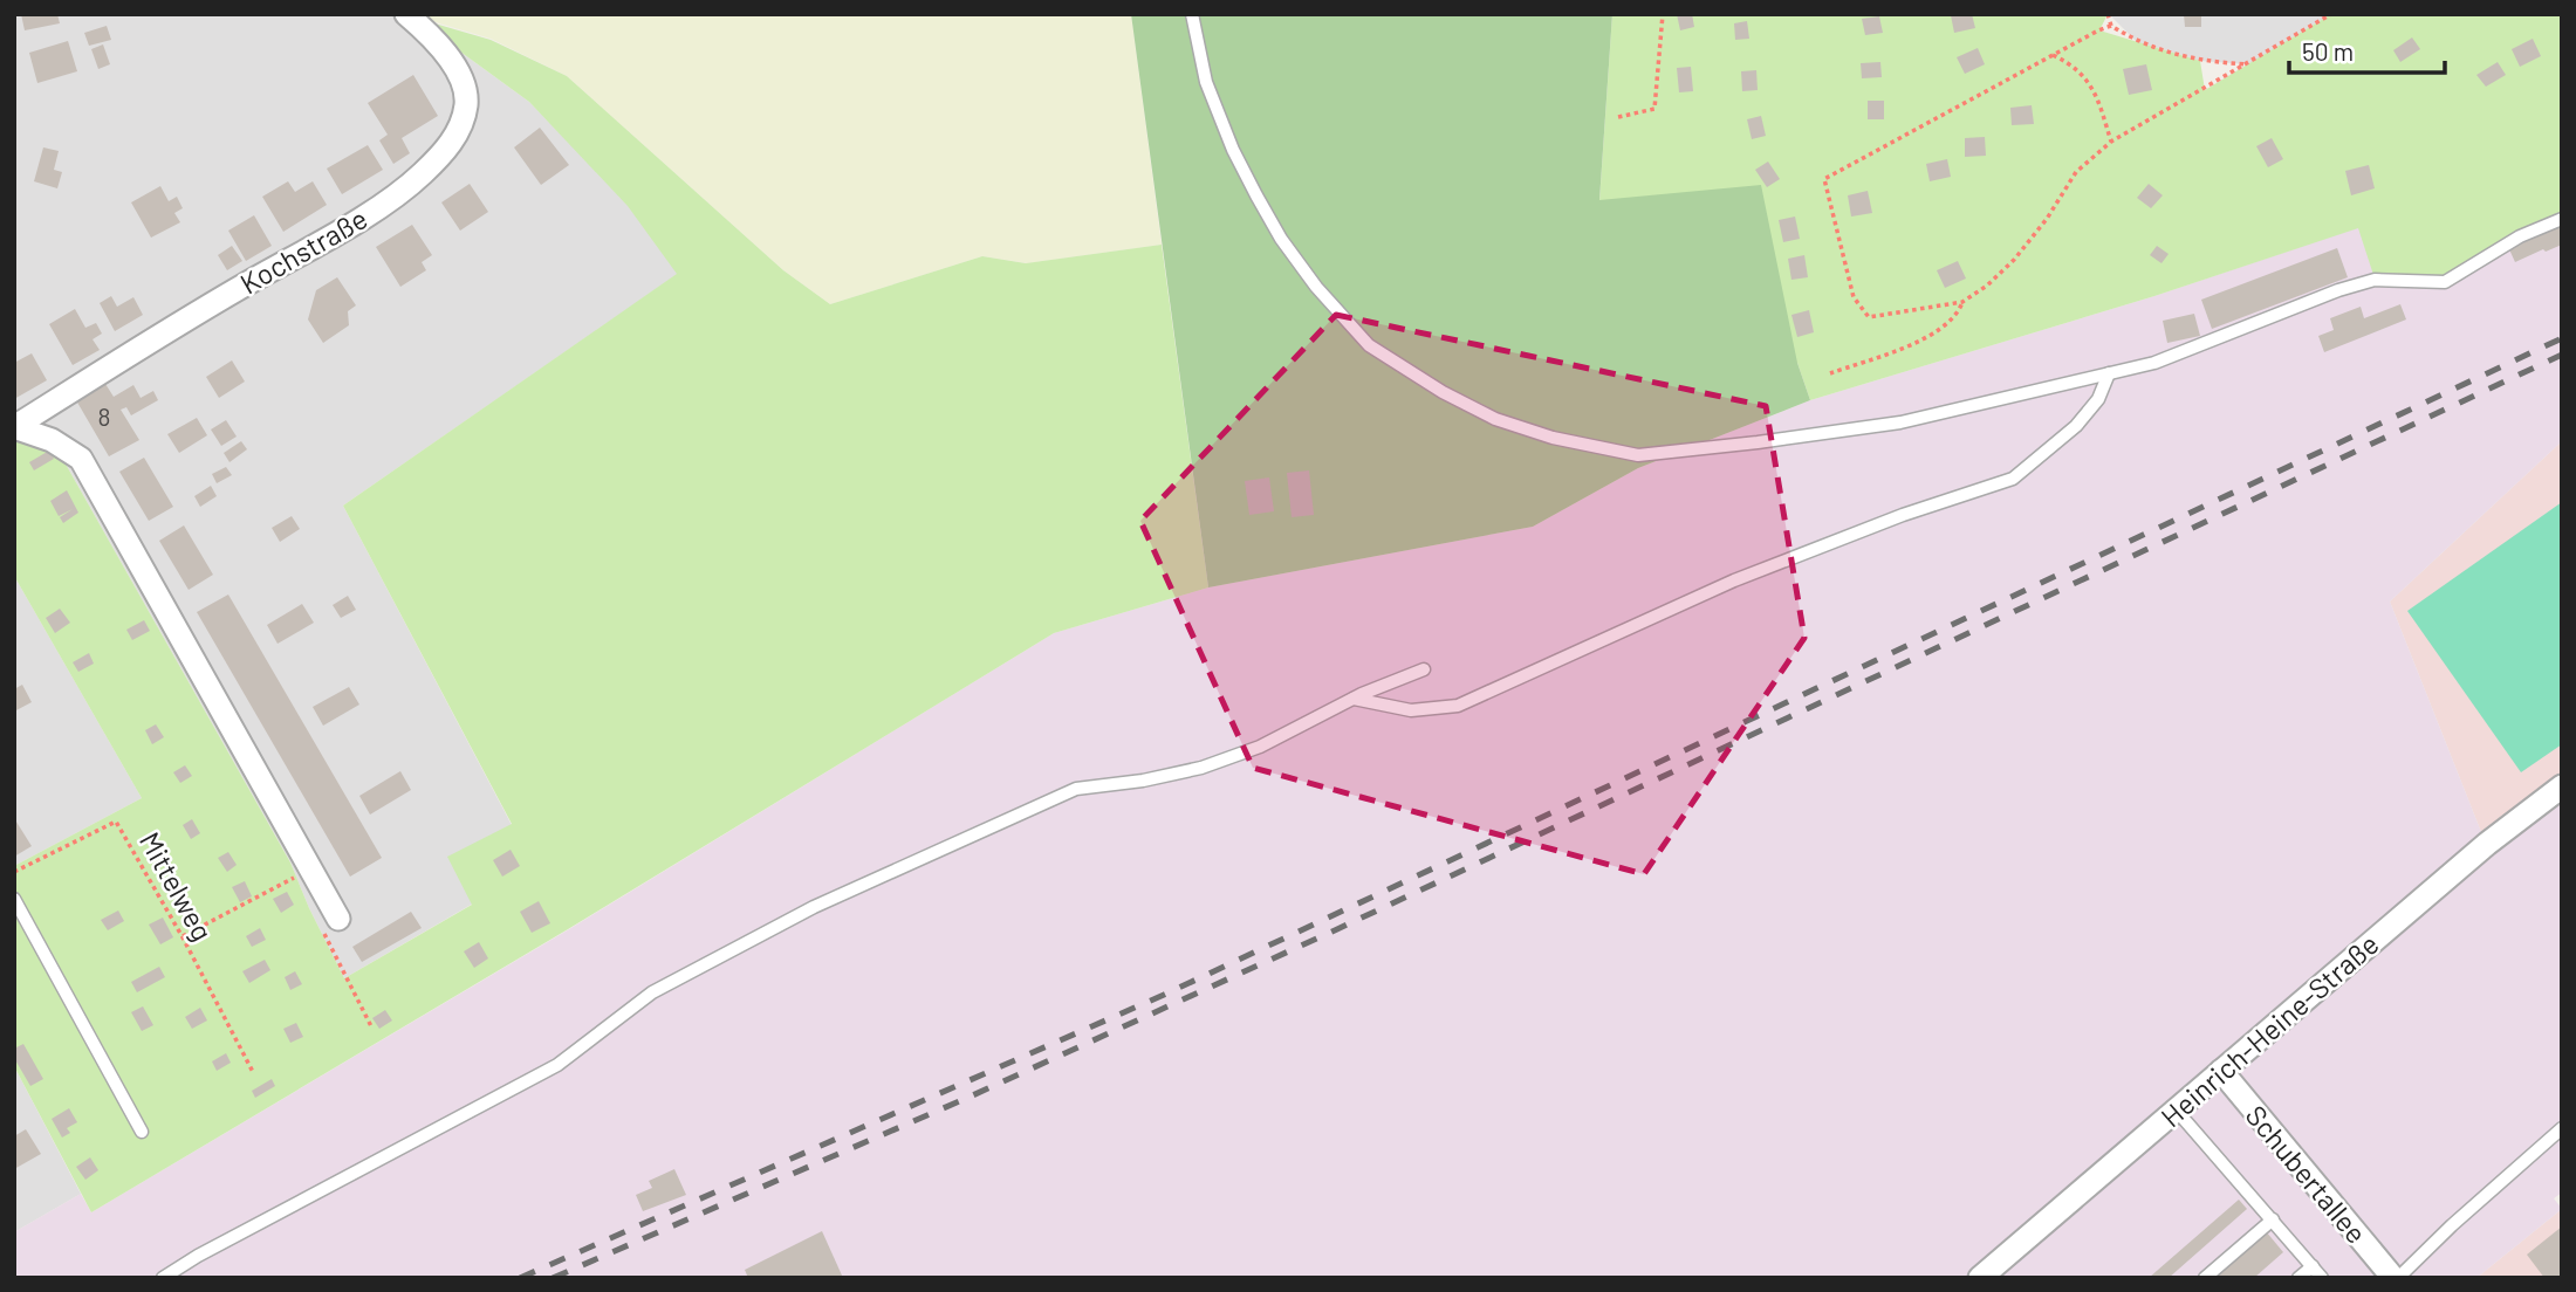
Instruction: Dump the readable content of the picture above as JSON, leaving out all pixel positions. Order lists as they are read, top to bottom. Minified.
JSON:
{"streets":{"street":["Kochstraße","Heinrich-Heine-Straße","Schubertallee"],"path":["Mittelweg"]},"crossings":[["Heinrich-Heine-Straße","Schubertallee"]],"house_numbers":["8"],"scale_bar":"50 m"}
